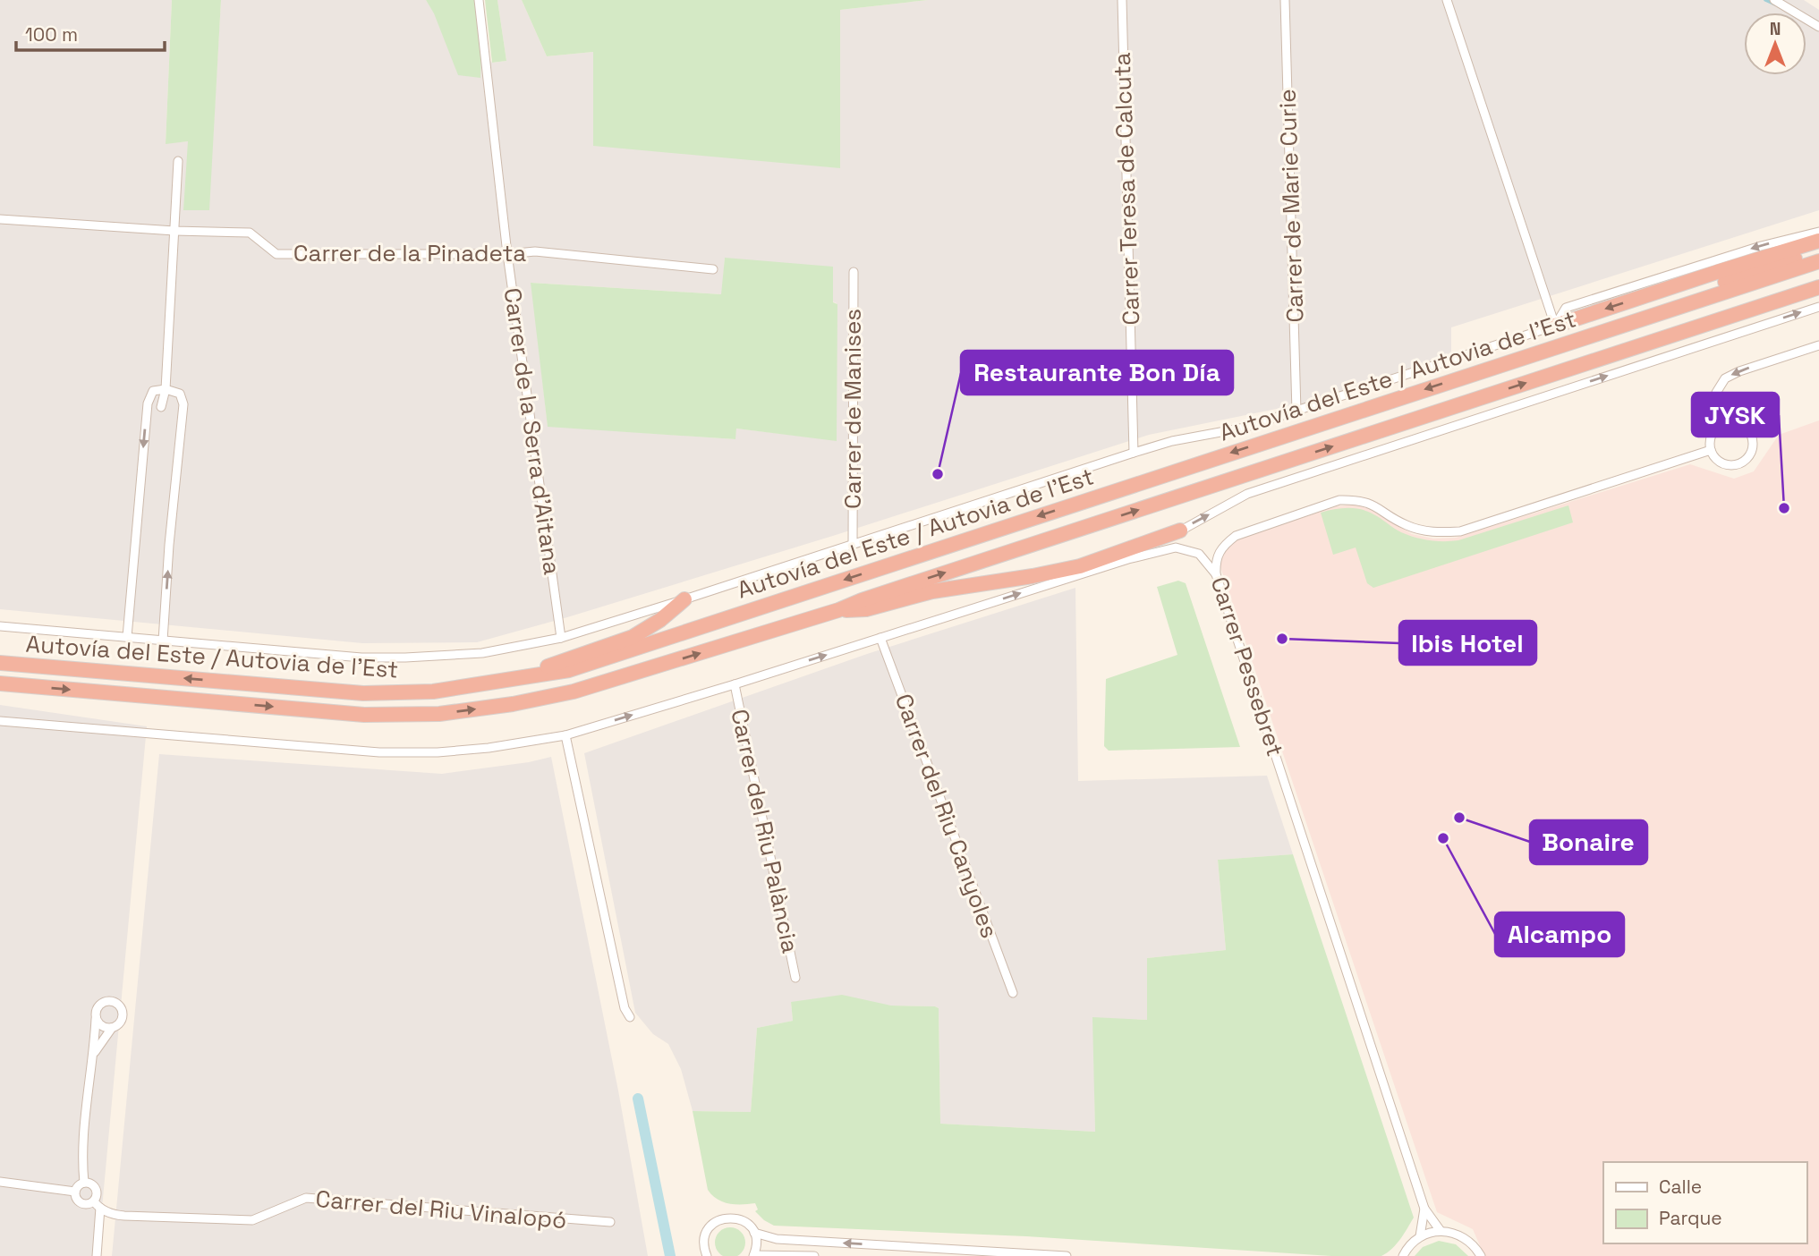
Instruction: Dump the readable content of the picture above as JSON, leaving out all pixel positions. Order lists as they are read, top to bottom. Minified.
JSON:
{"streets":{"highway":["Autovía del Este / Autovia de l'Est"],"street":["Carrer Teresa de Calcuta","Carrer de Marie Curie","Carrer de la Pinadeta","Carrer de Manises","Carrer de la Serra d'Aitana","Carrer Pessebret","Carrer del Riu Canyoles","Carrer del Riu Palància","Carrer del Riu Vinalopó"]},"crossings":[["Carrer de la Pinadeta","Carrer de la Serra d'Aitana"]],"places":["Restaurante Bon Día","JYSK","Ibis Hotel","Bonaire","Alcampo"],"legend":["Calle","Parque"],"scale_bar":"100 m","north":"top"}
